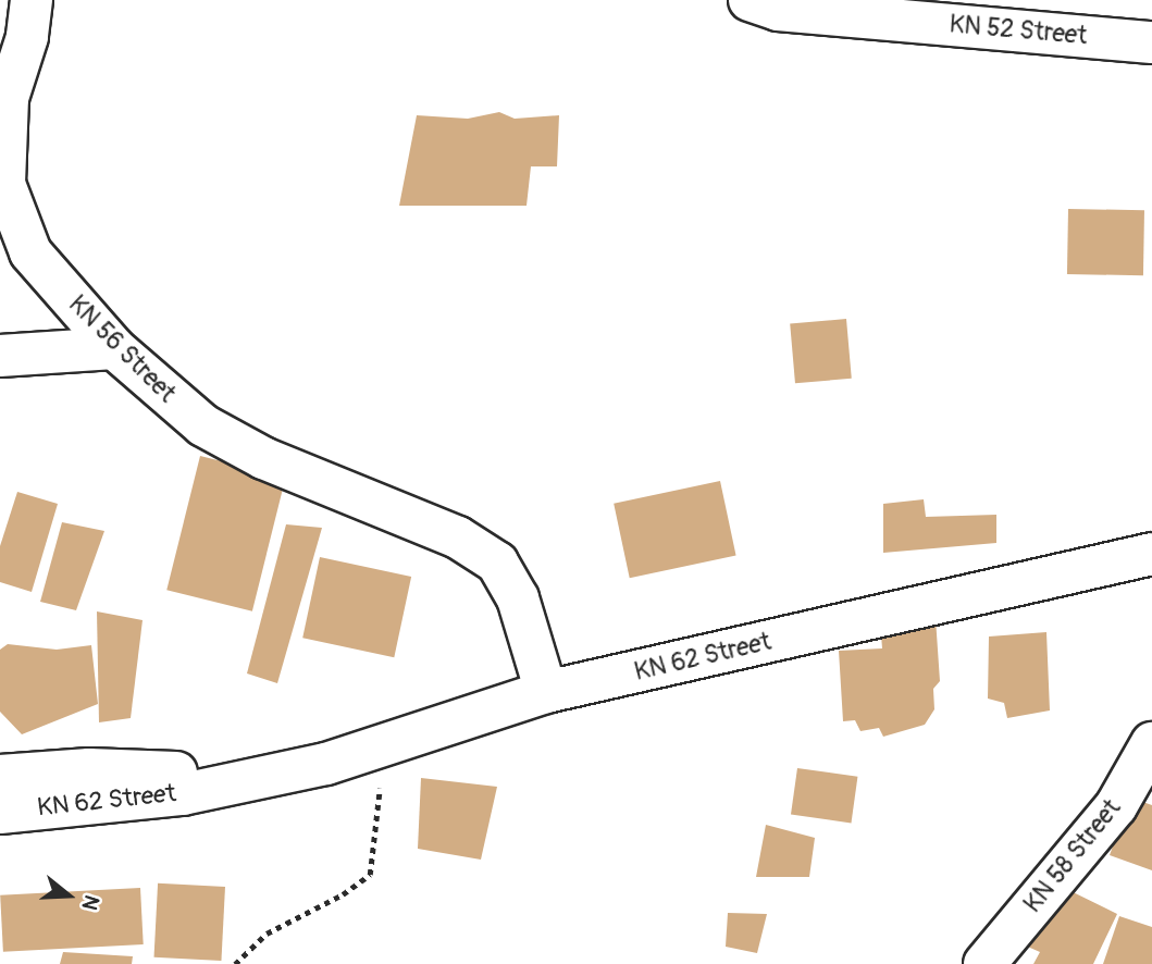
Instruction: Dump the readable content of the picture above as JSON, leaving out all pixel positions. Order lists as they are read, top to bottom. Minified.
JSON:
{"streets":{"street":["KN 52 Street","KN 56 Street","KN 62 Street","KN 58 Street"]},"crossings":[["KN 56 Street","KN 62 Street"]],"north":"right"}
